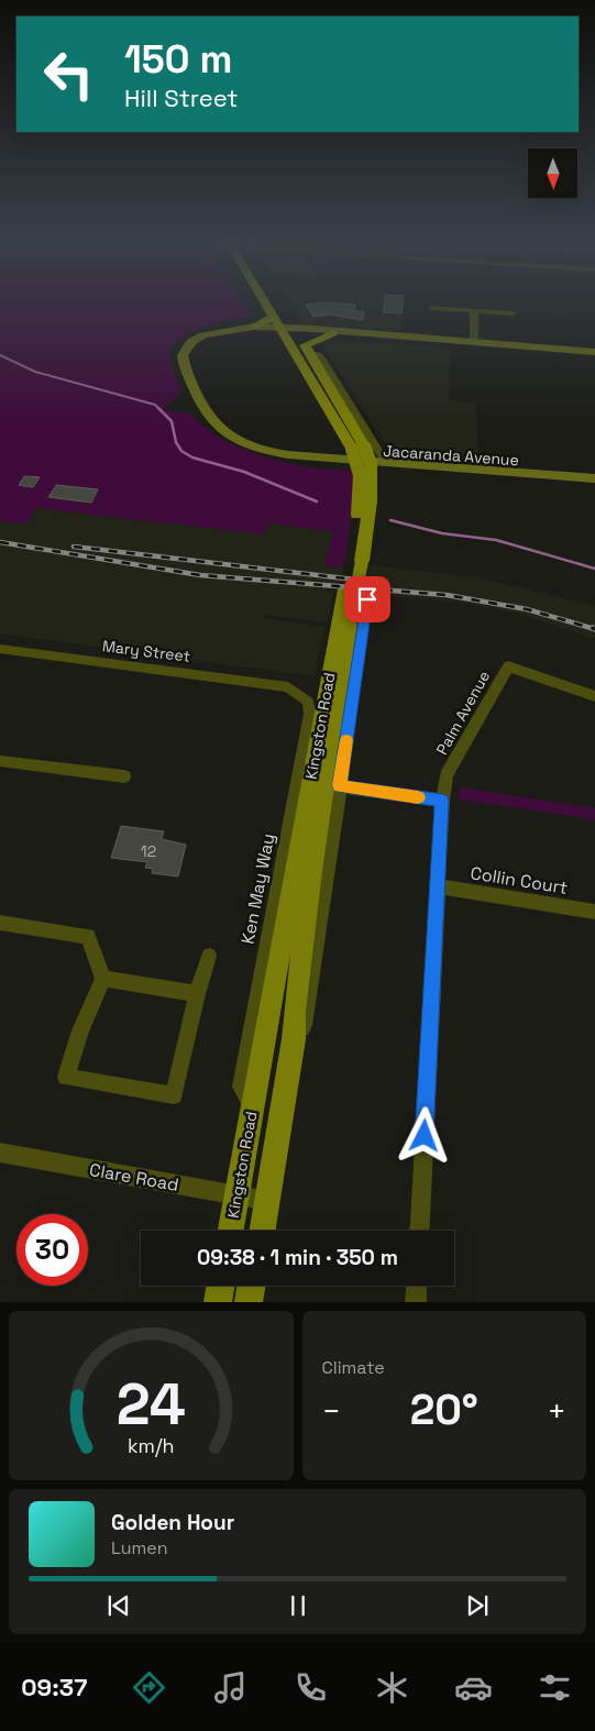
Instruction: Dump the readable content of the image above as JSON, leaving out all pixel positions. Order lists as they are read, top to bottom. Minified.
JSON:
{"streets":{"main road":["Kingston Road"],"street":["Jacaranda Avenue","Mary Street","Palm Avenue","Collin Court","Ken May Way","Clare Road"]},"crossings":[["Jacaranda Avenue","Kingston Road"],["Mary Street","Ken May Way"],["Kingston Road","Ken May Way"],["Kingston Road","Clare Road"]],"house_numbers":["12"],"north":"bottom","page":{"turn":["150 m","Hill Street"],"limit":"30","trip":"09:38 · 1 min · 350 m","tile":"Climate","heat":["−","20°","+"],"song":["Golden Hour","Lumen"],"tabs":"09:37","gauge":["24","km/h"]}}
